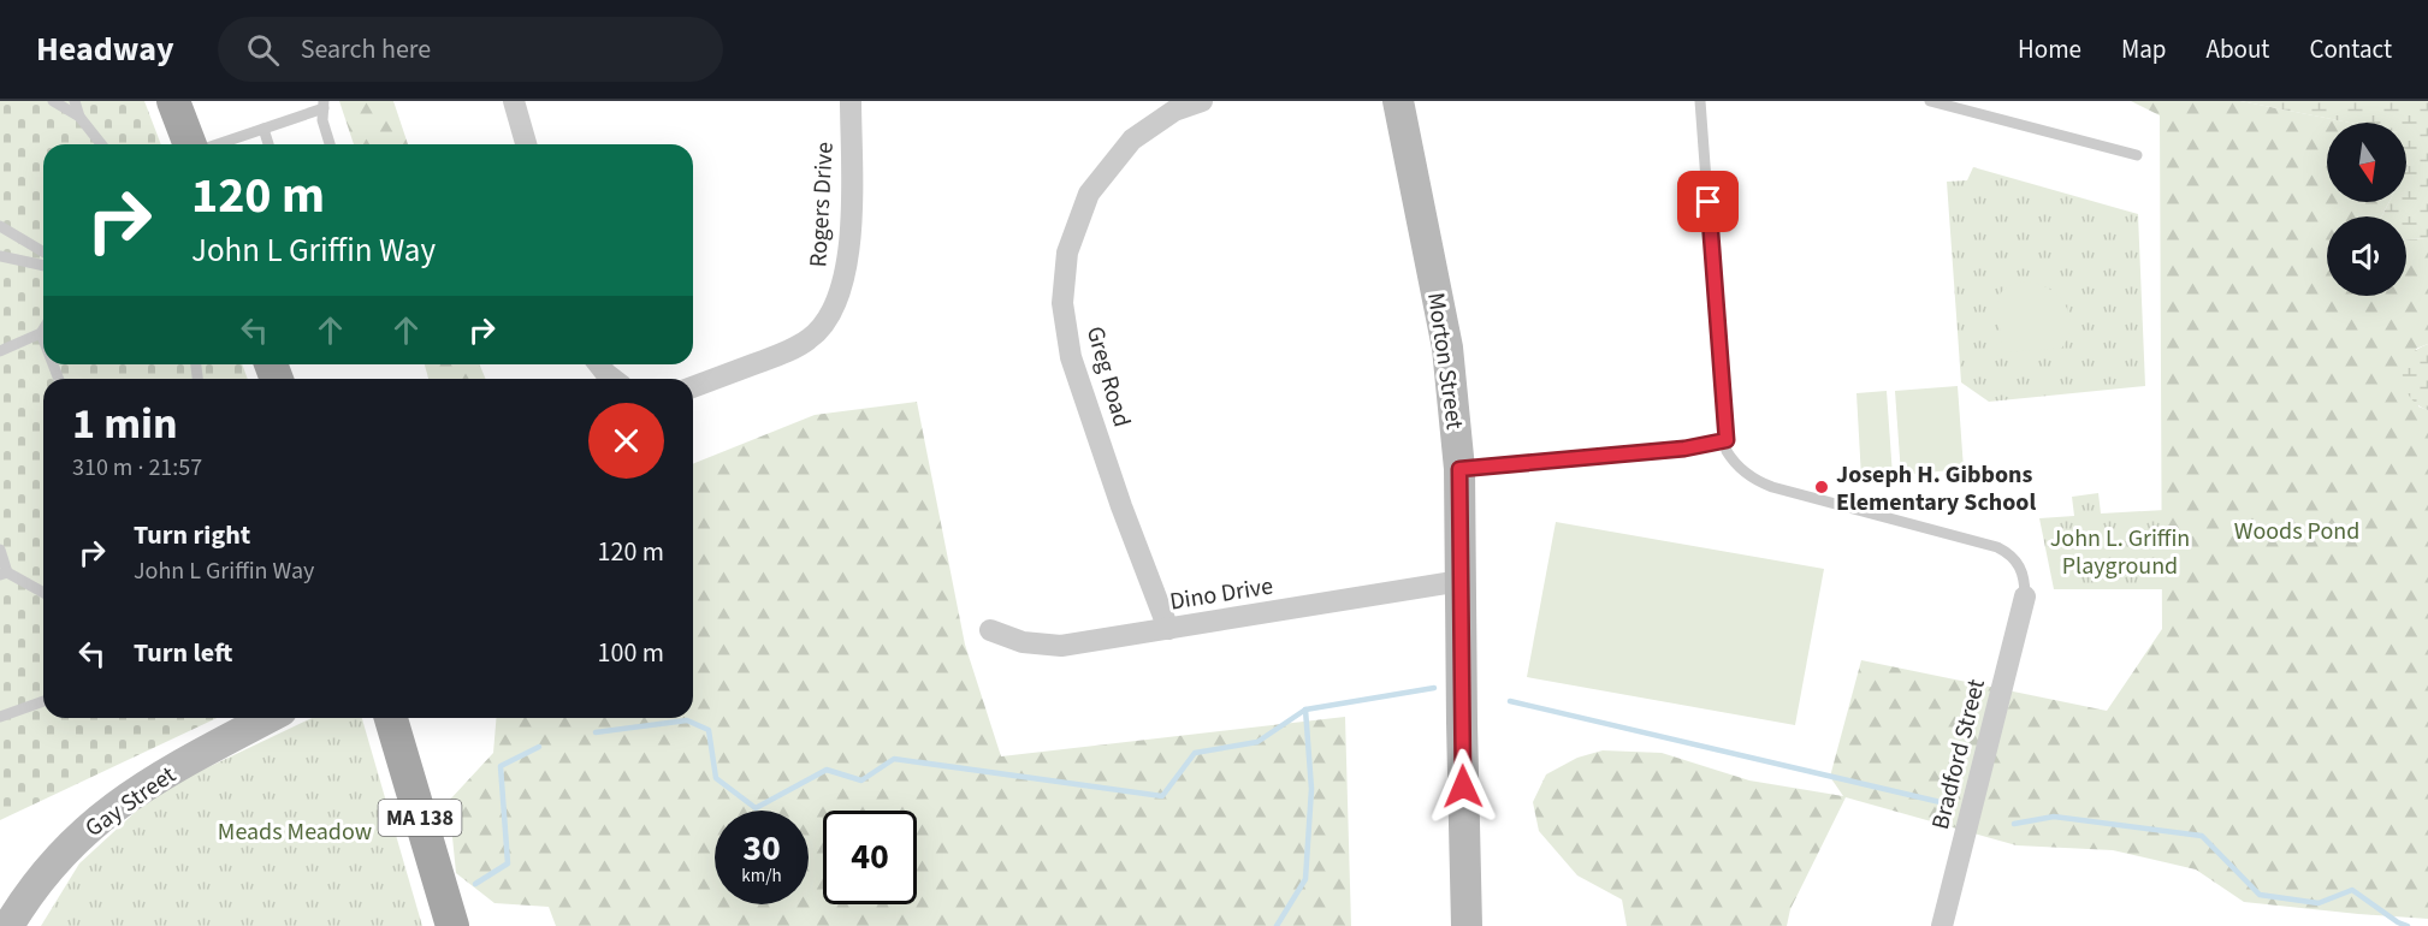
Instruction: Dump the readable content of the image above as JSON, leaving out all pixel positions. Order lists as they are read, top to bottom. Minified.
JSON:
{"streets":{"main road":["MA 138"],"street":["Rogers Drive","Morton Street","Greg Road","Dino Drive","Bradford Street","Gay Street"]},"crossings":[["Morton Street","Dino Drive"],["Greg Road","Dino Drive"]],"parks":["Woods Pond","John L. Griffin Playground","Meads Meadow"],"places":["Joseph H. Gibbons Elementary School"],"north":"bottom","page":{"header":"Headway","search":"Search here","nav":["Home","Map","About","Contact"],"turn":["120 m","John L Griffin Way"],"heading":["1 min","310 m · 21:57"],"list":[{"name":"Turn right","note":"John L Griffin Way","value":"120 m"},{"name":"Turn left","value":"100 m"}],"speed":"30 km/h","limit":"40"}}
